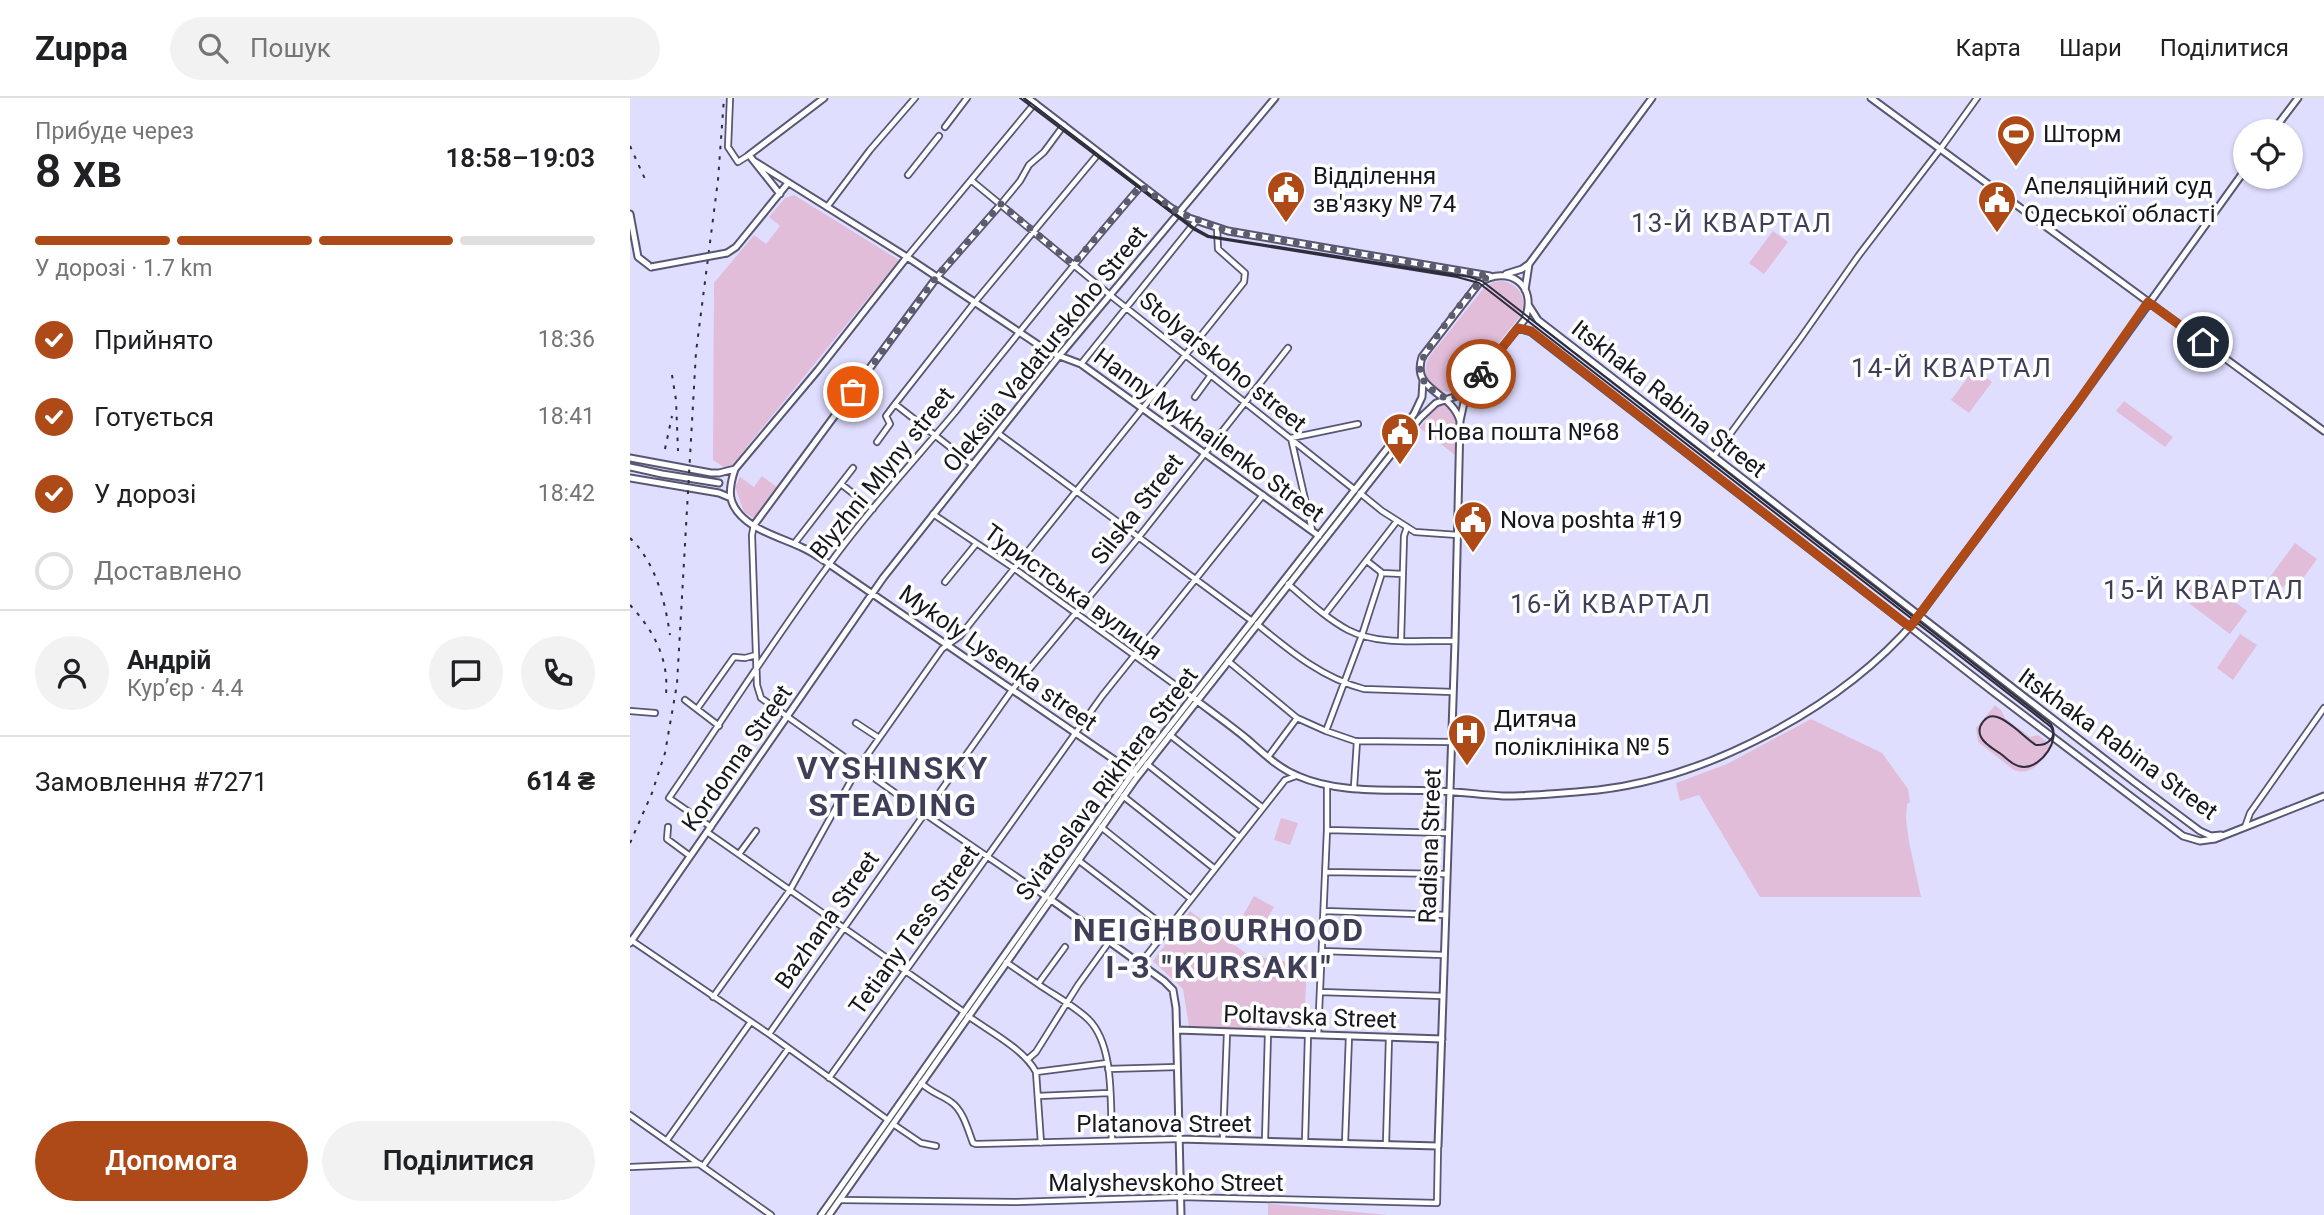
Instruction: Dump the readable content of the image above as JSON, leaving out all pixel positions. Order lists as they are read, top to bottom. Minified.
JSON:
{"streets":{"street":["Oleksiia Vadaturskoho Street","Stolyarskoho street","Itskhaka Rabina Street","Hanny Mykhailenko Street","Blyzhni Mlyny street","Silska Street","Туристська вулиця","Mykoly Lysenka street","Kordonna Street","Sviatoslava Rikhtera Street","Radisna Street","Bazhana Street","Tetiany Tess Street","Poltavska Street","Platanova Street","Malyshevskoho Street"]},"crossings":[["Oleksiia Vadaturskoho Street","Stolyarskoho street"],["Oleksiia Vadaturskoho Street","Hanny Mykhailenko Street"],["Oleksiia Vadaturskoho Street","Туристська вулиця"],["Oleksiia Vadaturskoho Street","Mykoly Lysenka street"],["Oleksiia Vadaturskoho Street","Kordonna Street"],["Stolyarskoho street","Blyzhni Mlyny street"],["Stolyarskoho street","Silska Street"],["Stolyarskoho street","Sviatoslava Rikhtera Street"],["Stolyarskoho street","Radisna Street"],["Itskhaka Rabina Street","Туристська вулиця"],["Hanny Mykhailenko Street","Blyzhni Mlyny street"],["Hanny Mykhailenko Street","Silska Street"],["Hanny Mykhailenko Street","Sviatoslava Rikhtera Street"],["Hanny Mykhailenko Street","Tetiany Tess Street"],["Blyzhni Mlyny street","Mykoly Lysenka street"],["Blyzhni Mlyny street","Kordonna Street"],["Silska Street","Туристська вулиця"],["Silska Street","Mykoly Lysenka street"],["Silska Street","Bazhana Street"],["Туристська вулиця","Sviatoslava Rikhtera Street"],["Туристська вулиця","Radisna Street"],["Туристська вулиця","Tetiany Tess Street"],["Mykoly Lysenka street","Kordonna Street"],["Mykoly Lysenka street","Sviatoslava Rikhtera Street"],["Mykoly Lysenka street","Bazhana Street"],["Mykoly Lysenka street","Tetiany Tess Street"],["Sviatoslava Rikhtera Street","Radisna Street"],["Sviatoslava Rikhtera Street","Platanova Street"],["Sviatoslava Rikhtera Street","Malyshevskoho Street"],["Radisna Street","Poltavska Street"],["Radisna Street","Platanova Street"],["Radisna Street","Malyshevskoho Street"],["Platanova Street","Malyshevskoho Street"]],"districts":["13-Й КВАРТАЛ","14-Й КВАРТАЛ","15-Й КВАРТАЛ","16-Й КВАРТАЛ","VYSHINSKY STEADING","NEIGHBOURHOOD I-3 \"KURSAKI\""],"places":{"sports":["Шторм"],"public building":["Відділення зв'язку № 74","Апеляційний суд Одеської області","Нова пошта №68","Nova poshta #19"],"hospital":["Дитяча поліклініка № 5"]},"page":{"header":"Zuppa","search":"Пошук","nav":["Карта","Шари","Поділитися"],"heading":["8 хв","Прибуде через","18:58–19:03"],"panel":["Андрій","Кур’єр · 4.4","Замовлення #7271","614 ₴"],"bar":"У дорозі · 1.7 km","list":[["Прийнято","18:36"],["Готується","18:41"],["У дорозі","18:42"],"Доставлено"],"buttons":["Допомога","Поділитися"]}}
